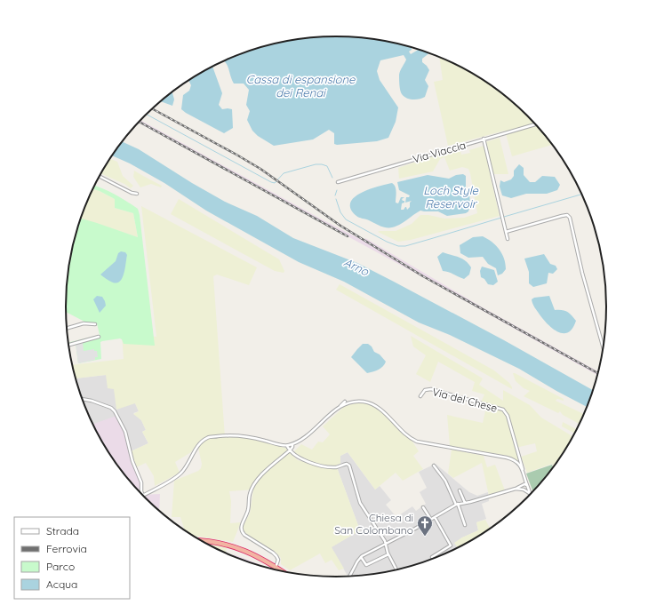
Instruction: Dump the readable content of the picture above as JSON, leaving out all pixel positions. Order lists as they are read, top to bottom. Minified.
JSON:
{"streets":{"street":["Via Viaccia","Via del Chese"]},"water":["Cassa di espansione dei Renai","Loch Style Reservoir","Arno"],"places":{"church":["Chiesa di San Colombano"]},"legend":["Strada","Ferrovia","Parco","Acqua"]}
